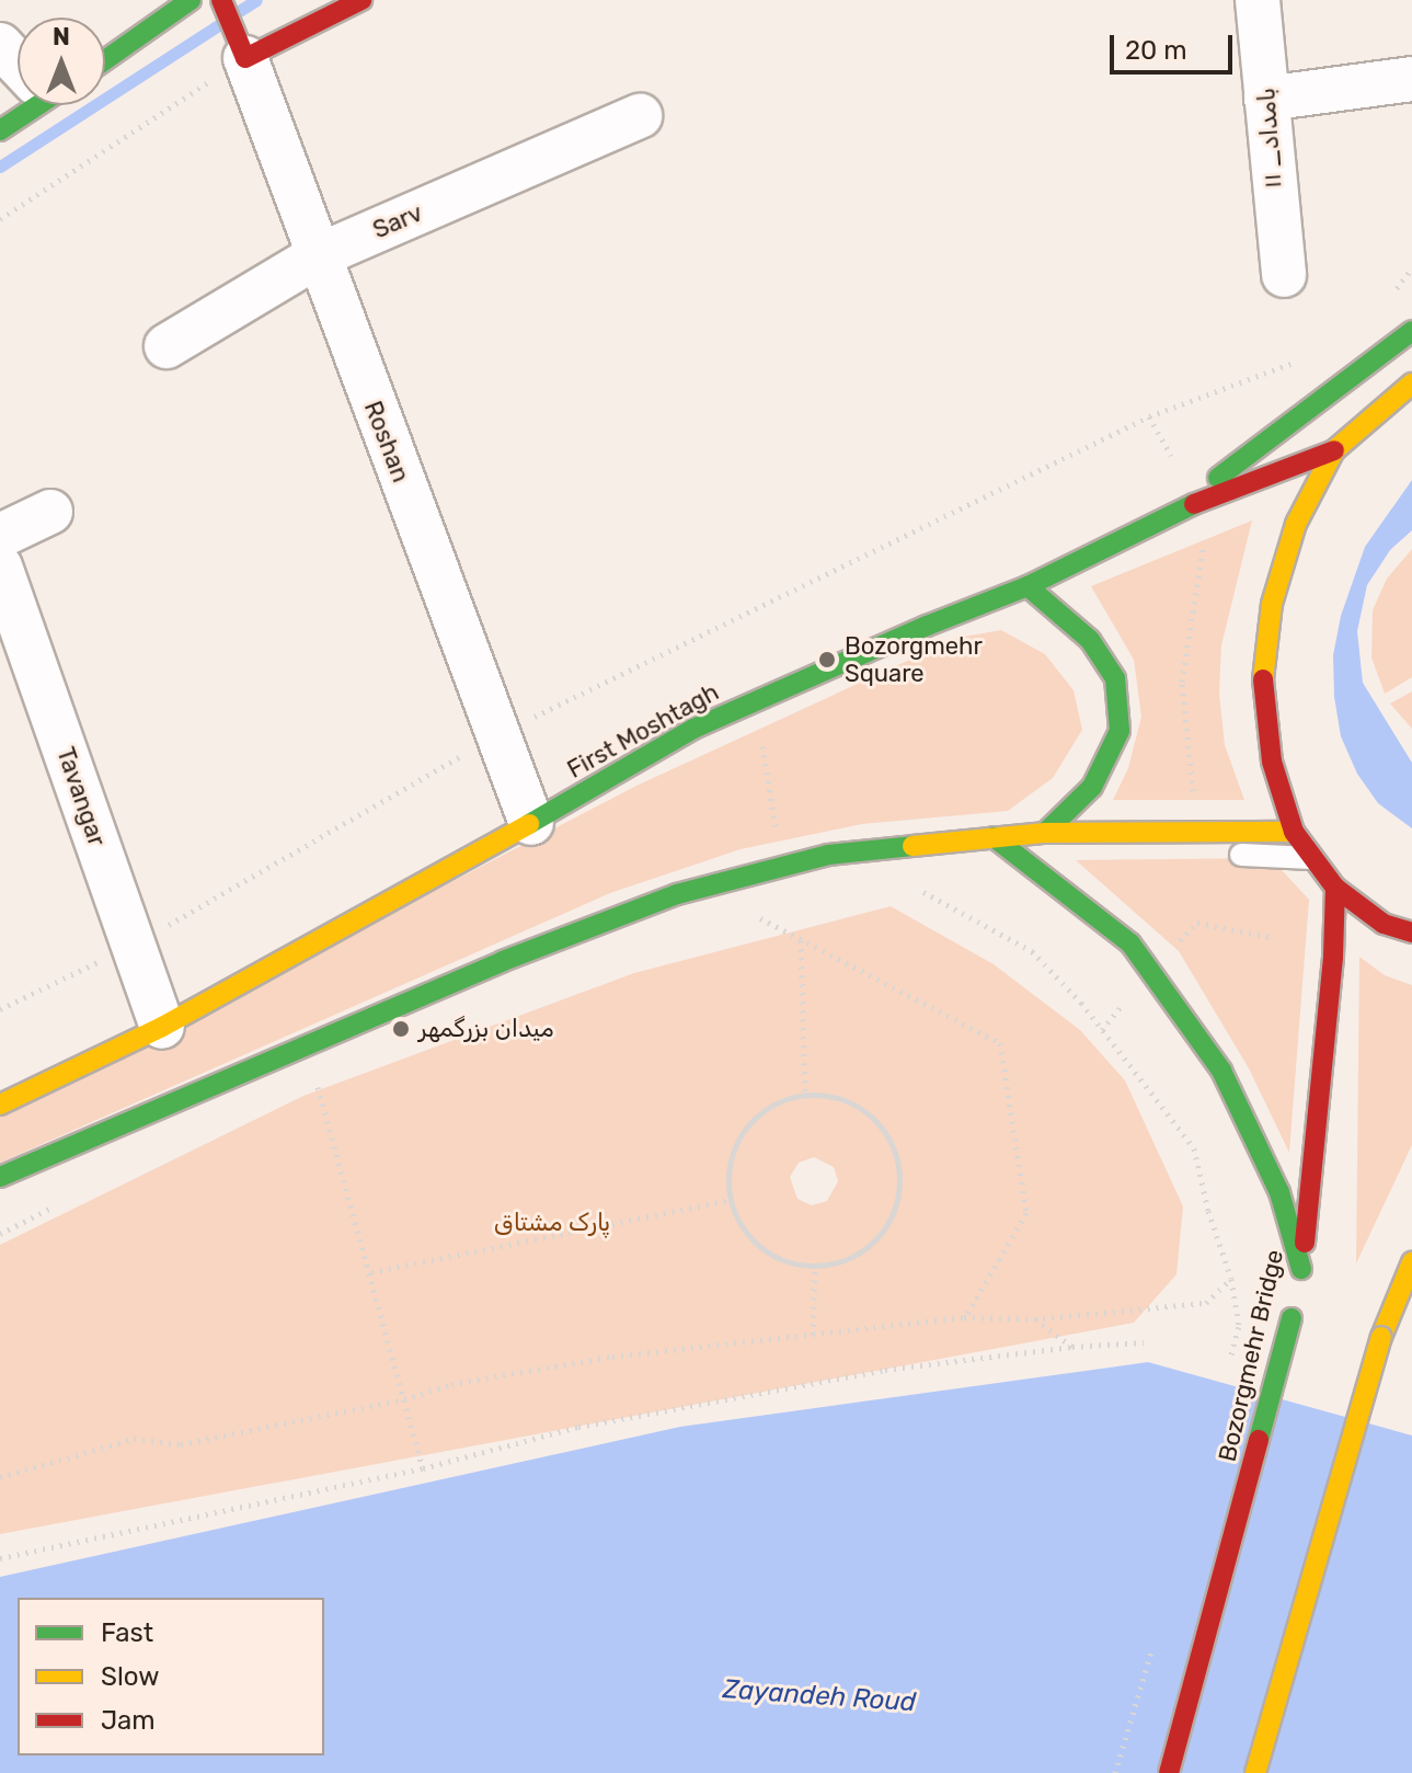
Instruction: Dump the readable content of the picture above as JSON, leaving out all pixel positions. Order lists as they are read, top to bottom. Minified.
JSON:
{"streets":{"main road":["First Moshtagh","Bozorgmehr Bridge"],"street":["۱۱ _بامداد","Sarv","Roshan","Tavangar"]},"crossings":[["Sarv","Roshan"],["Roshan","First Moshtagh"],["First Moshtagh","Tavangar"]],"water":["Zayandeh Roud"],"parks":["پارک مشتاق"],"places":["Bozorgmehr Square","میدان بزرگمهر"],"legend":["Fast","Slow","Jam"],"scale_bar":"20 m","north":"top"}
